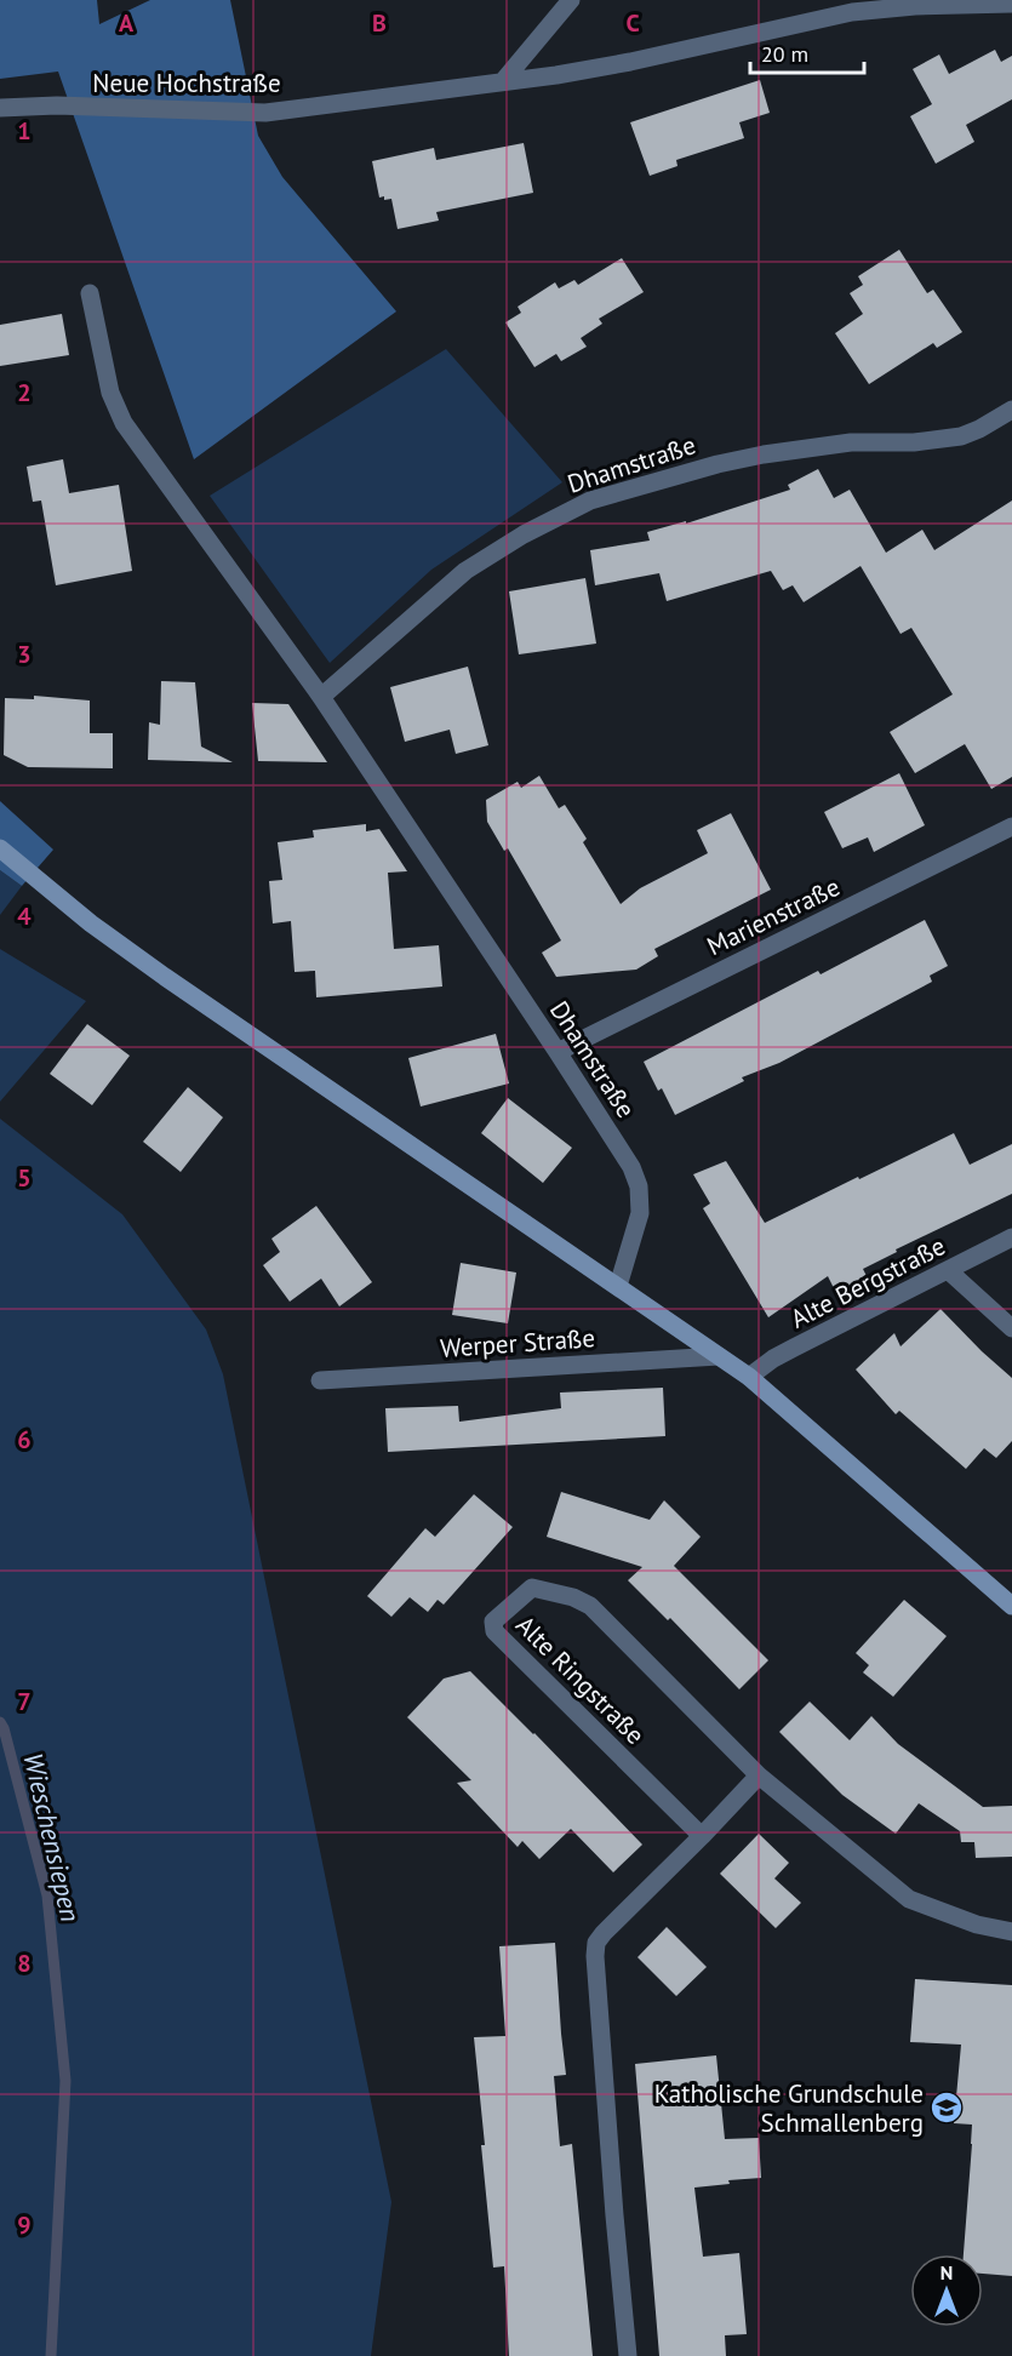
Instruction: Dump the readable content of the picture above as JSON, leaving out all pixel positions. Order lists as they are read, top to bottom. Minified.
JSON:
{"streets":{"street":["Neue Hochstraße","Dhamstraße","Marienstraße","Alte Bergstraße","Werper Straße","Alte Ringstraße"]},"crossings":[["Dhamstraße","Marienstraße"]],"water":["Wieschensiepen"],"places":{"school or university":["Katholische Grundschule Schmallenberg"]},"scale_bar":"20 m","north":"top","grid":{"columns":["A","B","C"],"rows":["1","2","3","4","5","6","7","8","9"]}}
